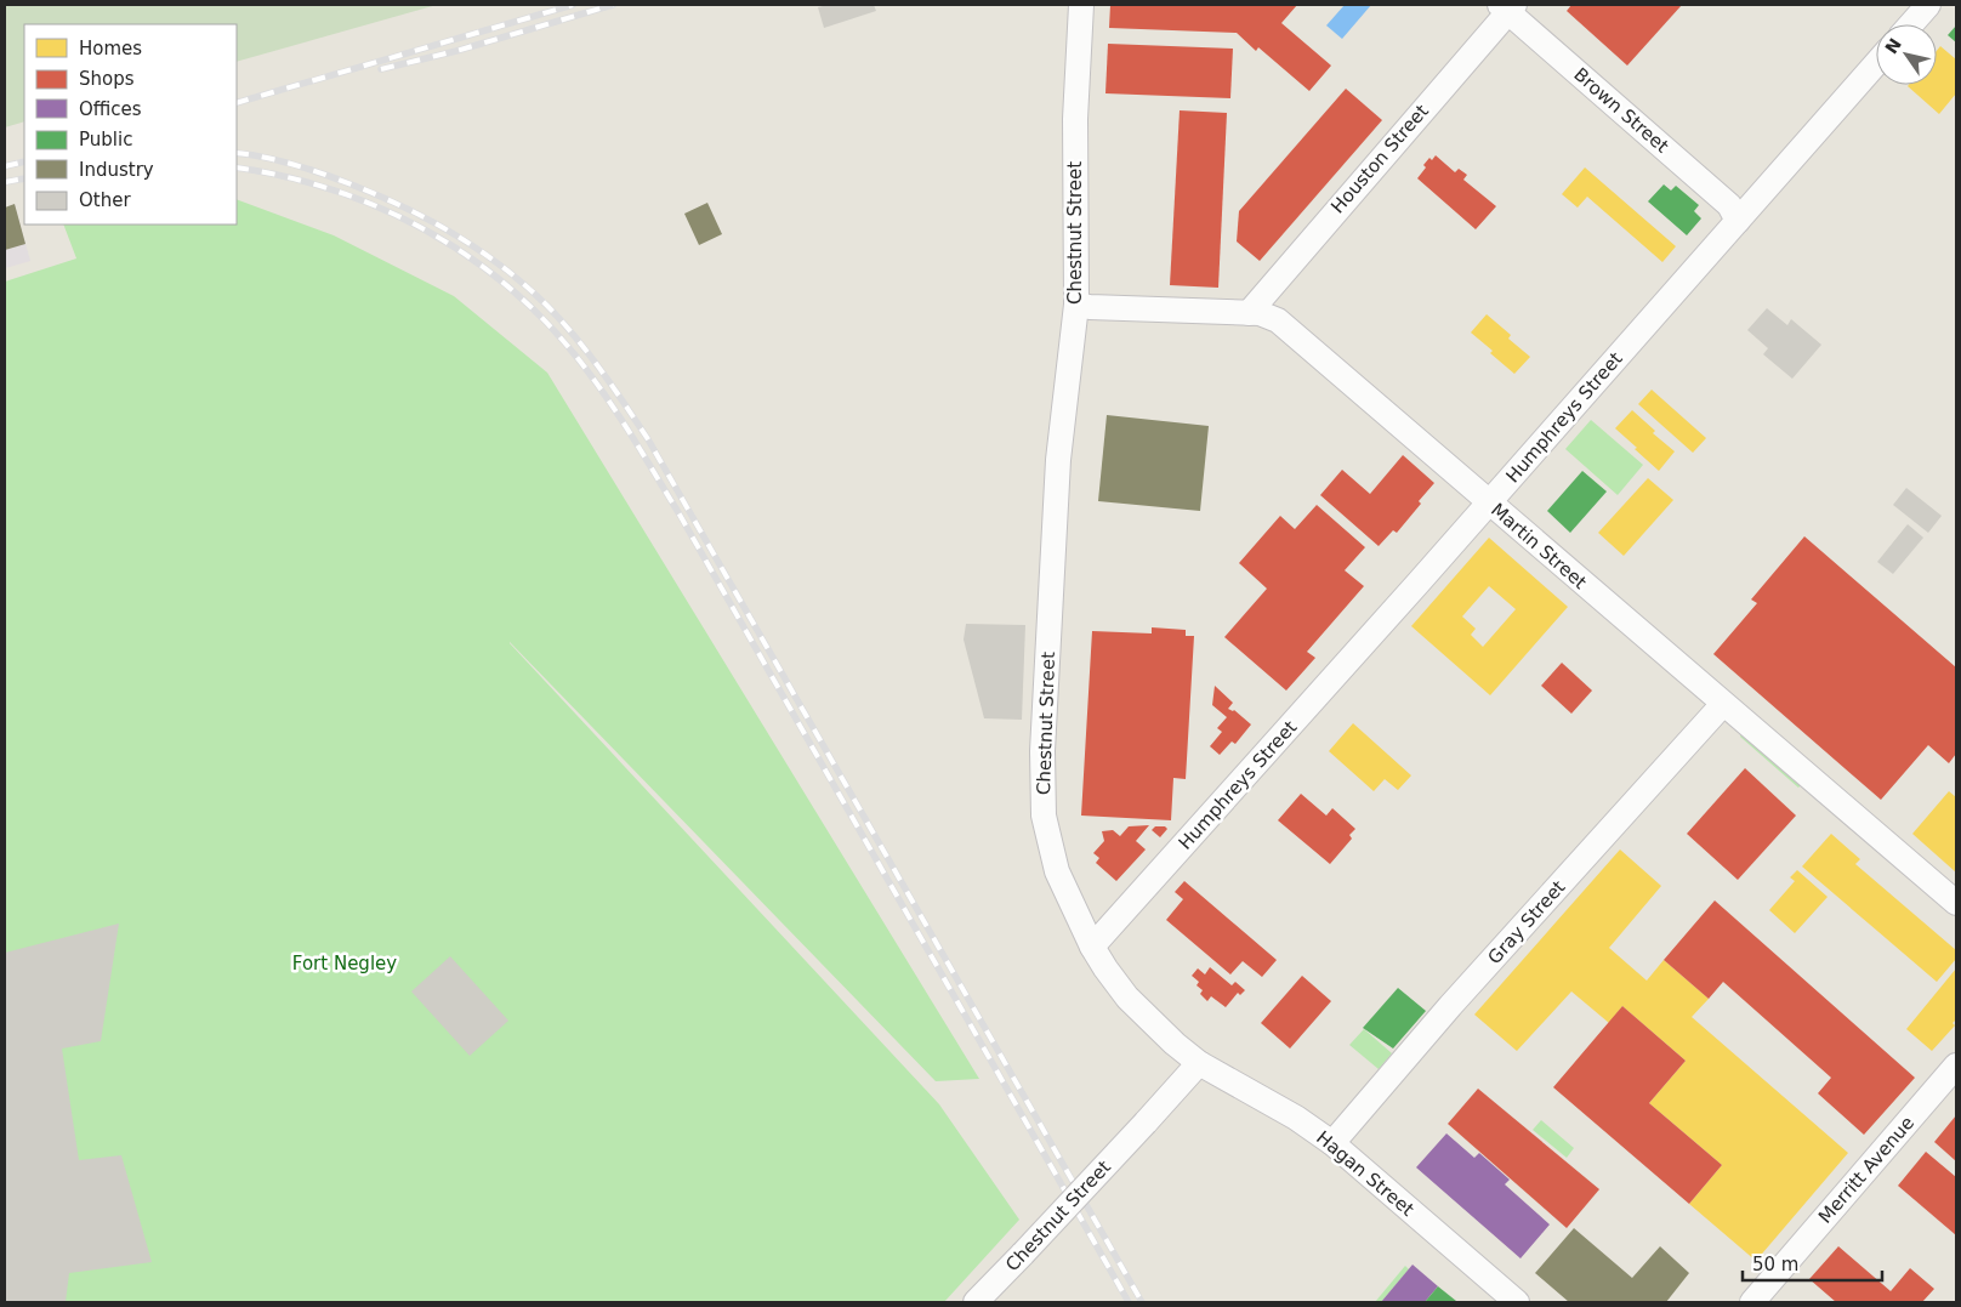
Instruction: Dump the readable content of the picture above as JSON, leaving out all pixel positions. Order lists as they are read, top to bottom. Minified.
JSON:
{"streets":{"street":["Brown Street","Houston Street","Chestnut Street","Humphreys Street","Martin Street","Gray Street","Merritt Avenue","Hagan Street"]},"crossings":[["Brown Street","Houston Street"],["Brown Street","Humphreys Street"],["Houston Street","Martin Street"],["Chestnut Street","Humphreys Street"],["Chestnut Street","Martin Street"],["Chestnut Street","Hagan Street"],["Humphreys Street","Martin Street"],["Martin Street","Gray Street"],["Gray Street","Hagan Street"]],"parks":["Fort Negley"],"legend":["Homes","Shops","Offices","Public","Industry","Other"],"scale_bar":"50 m","north":"top left"}
